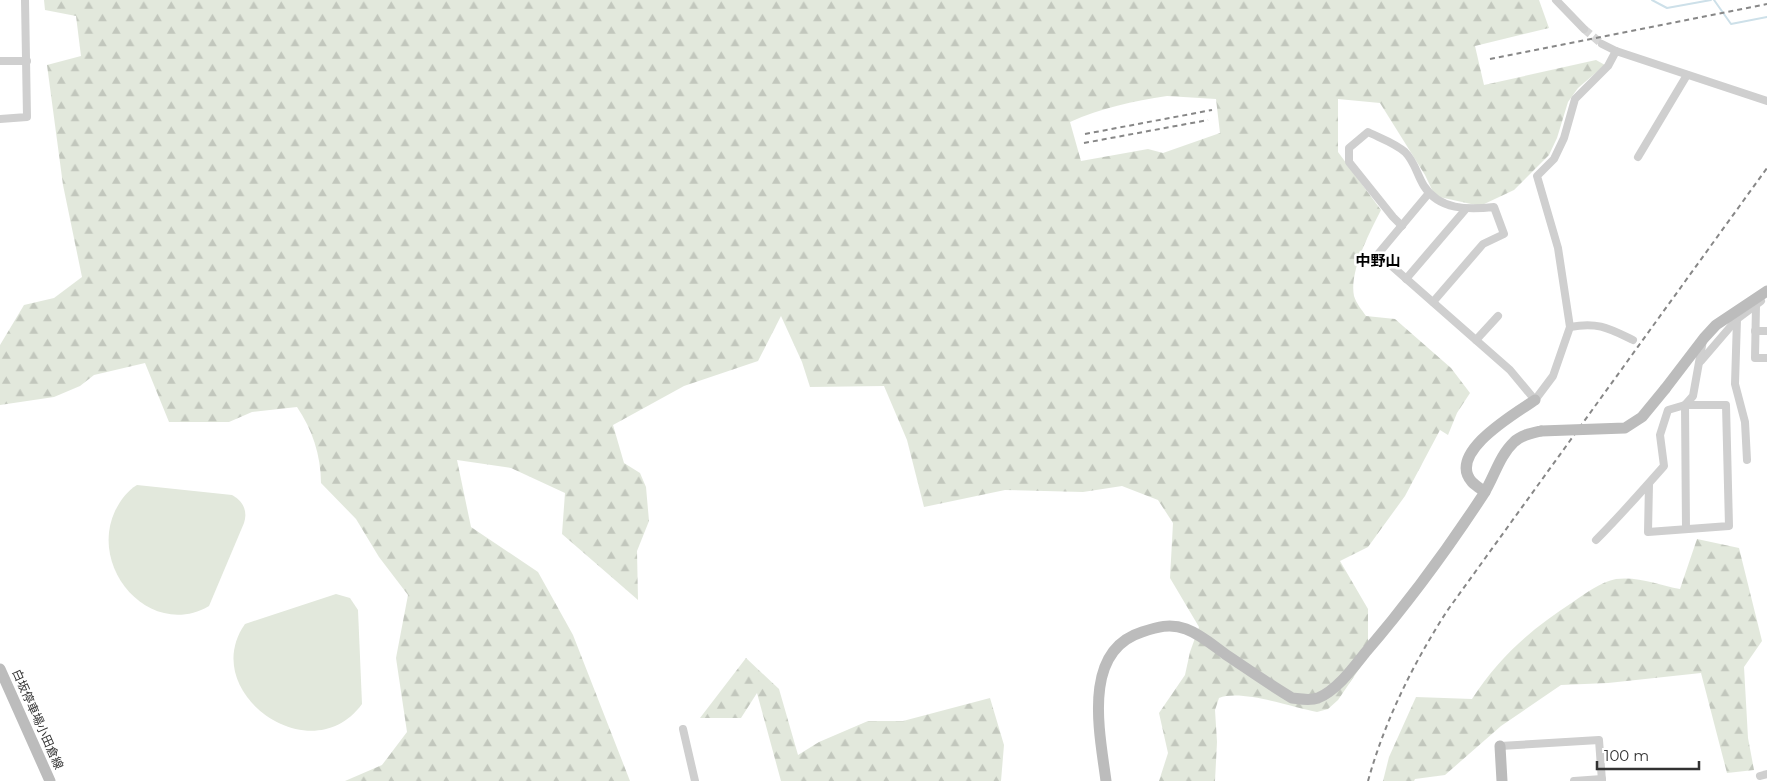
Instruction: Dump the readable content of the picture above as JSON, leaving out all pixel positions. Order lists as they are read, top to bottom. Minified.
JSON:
{"streets":{"street":["白坂停車場小田倉線"]},"districts":["中野山"],"scale_bar":"100 m"}
